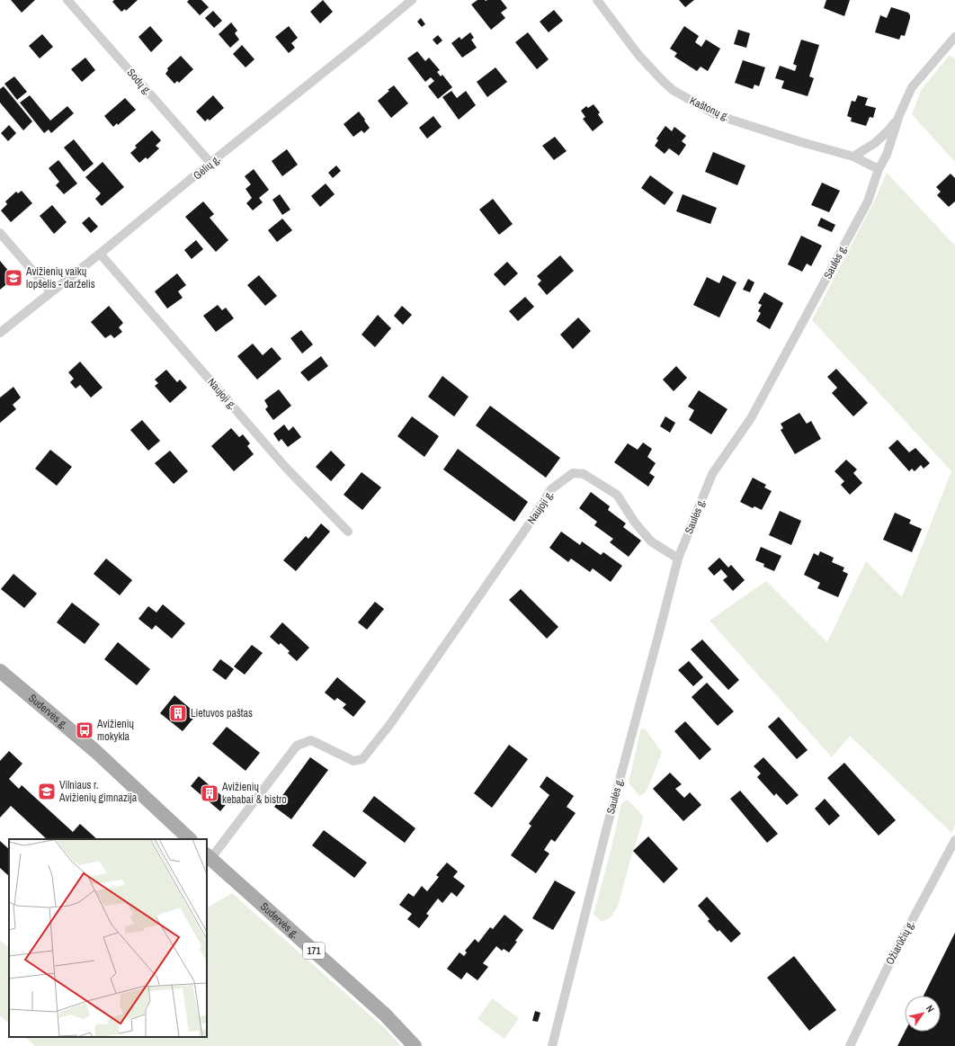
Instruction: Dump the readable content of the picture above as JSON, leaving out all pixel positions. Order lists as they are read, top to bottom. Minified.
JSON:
{"streets":{"main road":["Sudervės g.","171"],"street":["Sodų g.","Kaštonų g.","Gėlių g.","Saulės g.","Naujoji g.","Ožiarūčių g."]},"crossings":[["Sodų g.","Gėlių g."],["Kaštonų g.","Saulės g."],["Gėlių g.","Naujoji g."],["Saulės g.","Naujoji g."],["Naujoji g.","Sudervės g."]],"places":{"school or university":["Avižienių vaikų lopšelis - darželis","Vilniaus r. Avižienių gimnazija"],"building":["Lietuvos paštas","Avižienių kebabai & bistro"],"bus stop":["Avižienių mokykla"]},"north":"top right"}
